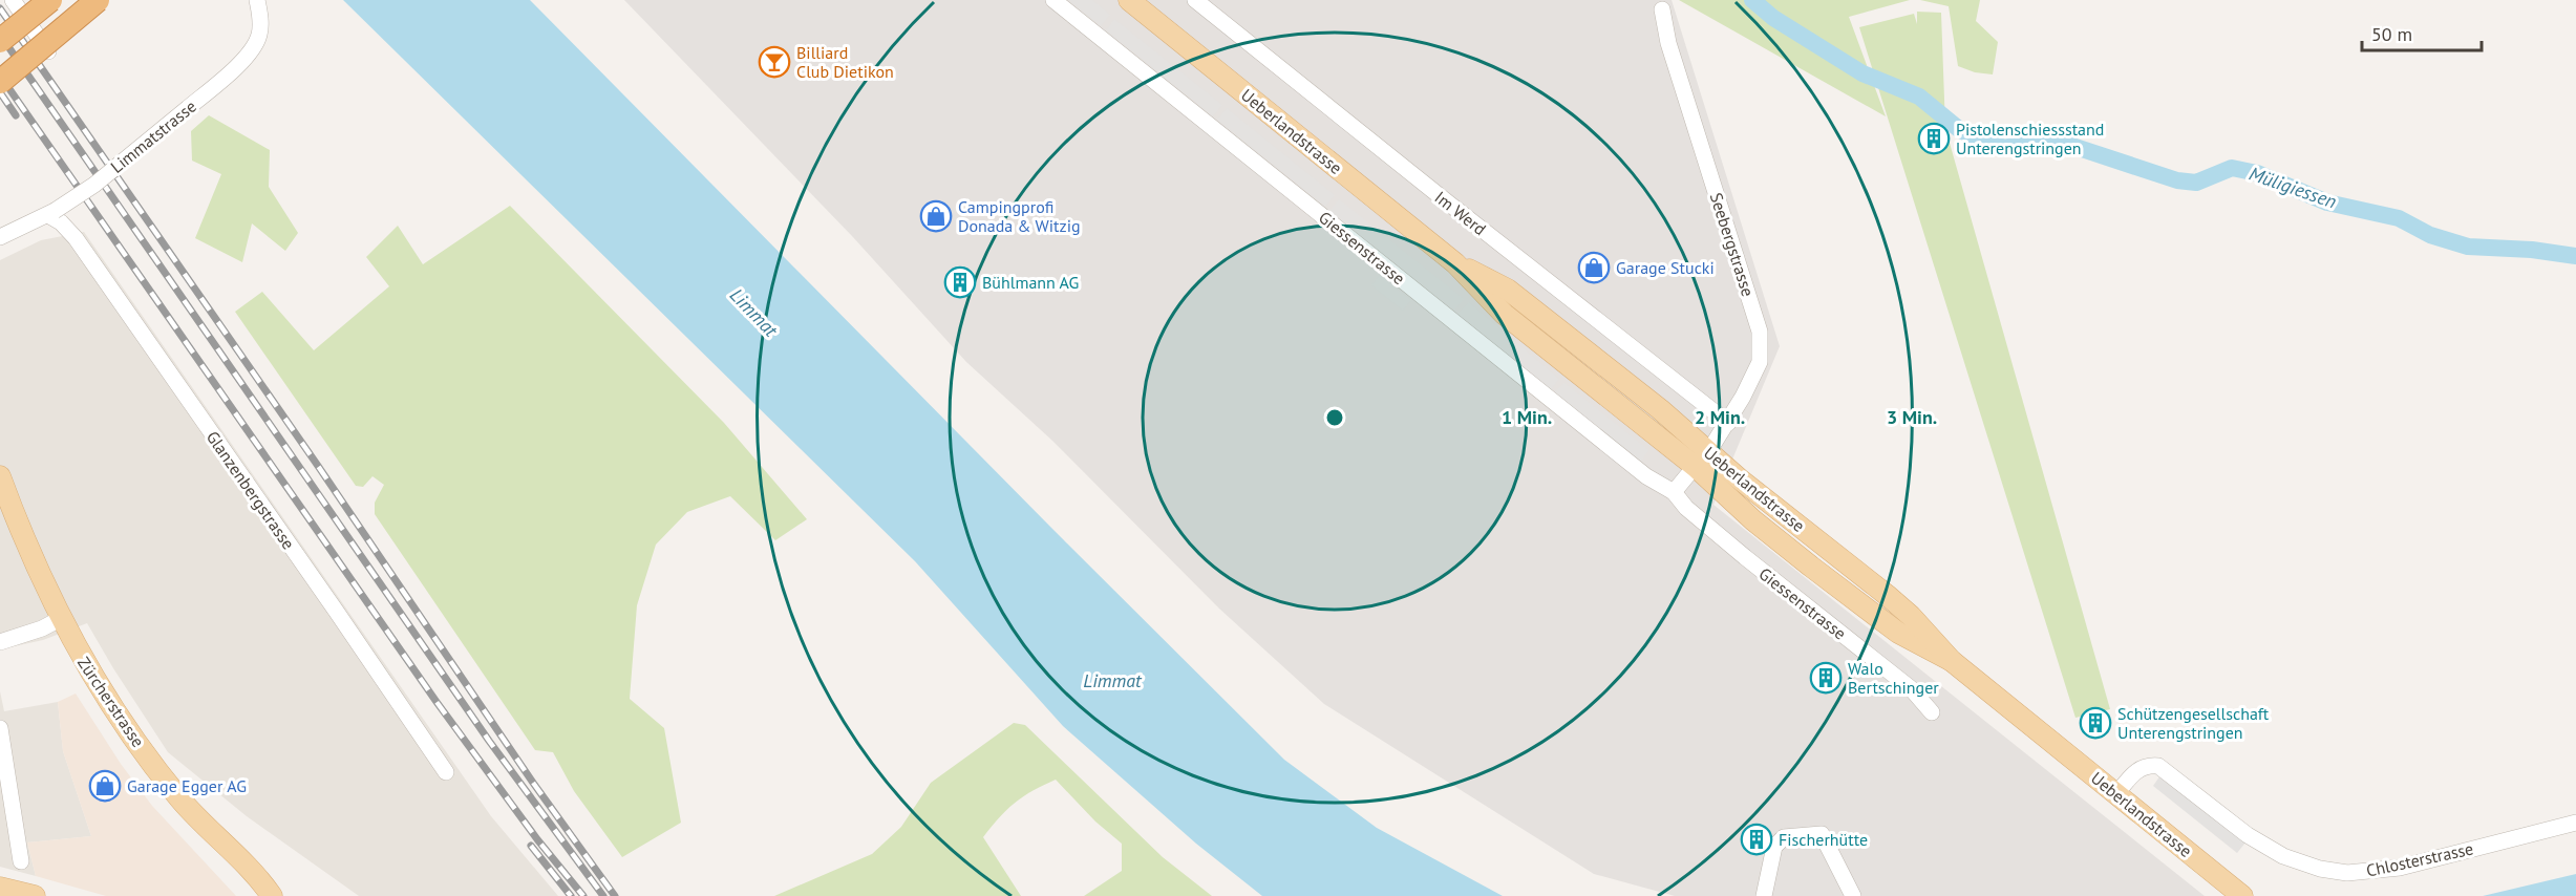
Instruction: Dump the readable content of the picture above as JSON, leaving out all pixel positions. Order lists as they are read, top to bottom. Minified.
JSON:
{"streets":{"main road":["Ueberlandstrasse","Zürcherstrasse"],"street":["Limmatstrasse","Im Werd","Seebergstrasse","Giessenstrasse","Glanzenbergstrasse","Chlosterstrasse"]},"crossings":[["Ueberlandstrasse","Seebergstrasse"],["Ueberlandstrasse","Chlosterstrasse"],["Limmatstrasse","Glanzenbergstrasse"],["Im Werd","Seebergstrasse"]],"water":["Müligiessen","Limmat"],"places":{"bar":["Billiard Club Dietikon"],"building":["Pistolenschiessstand Unterengstringen","Bühlmann AG","Walo Bertschinger","Schützengesellschaft Unterengstringen","Fischerhütte"],"shop":["Campingprofi Donada & Witzig","Garage Stucki","Garage Egger AG"]},"scale_bar":"50 m","rings":["1 Min.","2 Min.","3 Min."]}
